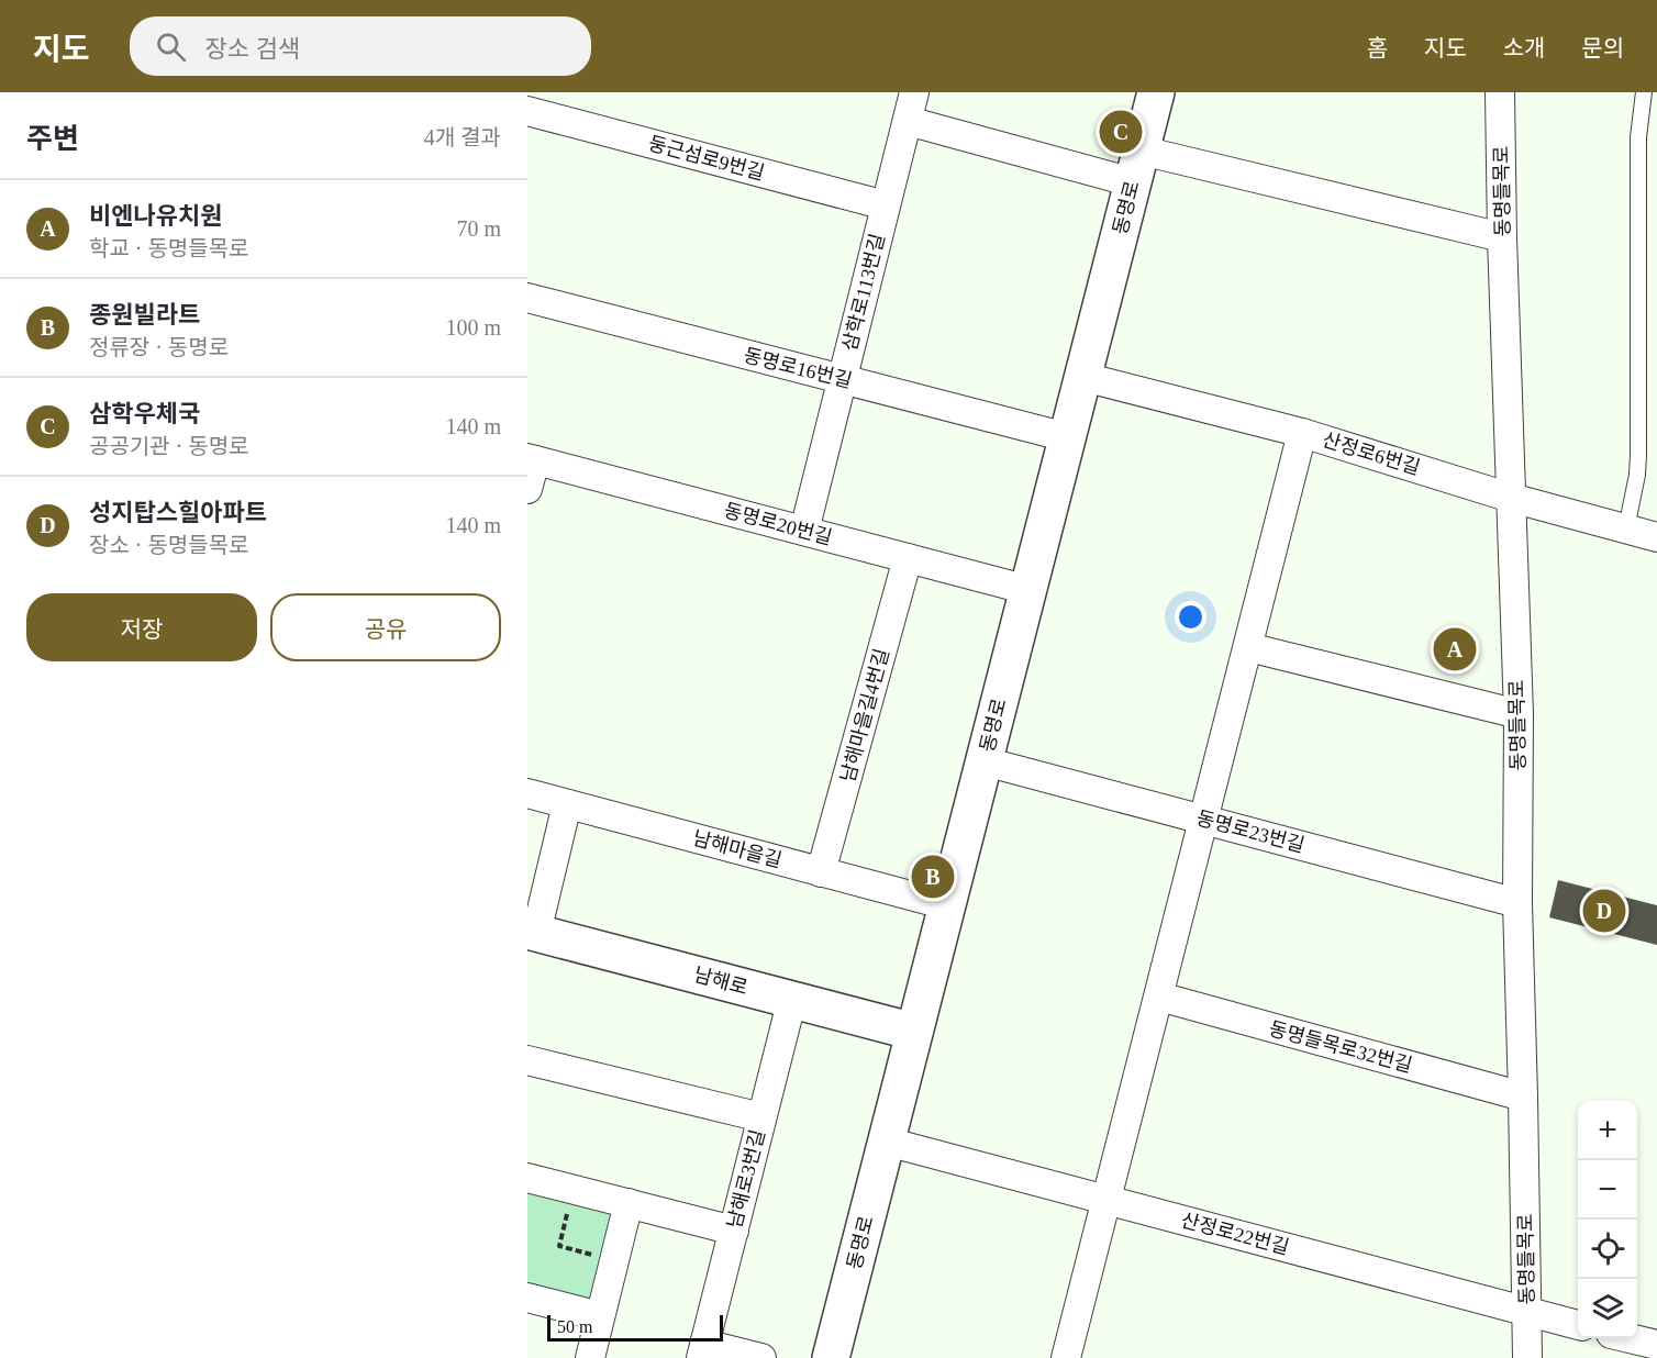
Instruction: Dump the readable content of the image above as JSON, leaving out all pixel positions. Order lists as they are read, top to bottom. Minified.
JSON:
{"streets":{"street":["둥근섬로9번길","동명들목로","동명로","삼학로113번길","동명로16번길","산정로6번길","동명로20번길","남해마을길4번길","동명로23번길","남해마을길","남해로","동명들목로32번길","남해로3번길","산정로22번길"]},"crossings":[["둥근섬로9번길","삼학로113번길"],["동명들목로","산정로6번길"],["동명들목로","동명로23번길"],["동명들목로","동명들목로32번길"],["동명들목로","산정로22번길"],["동명로","동명로16번길"],["동명로","산정로6번길"],["동명로","동명로20번길"],["동명로","동명로23번길"],["동명로","남해마을길"],["동명로","남해로"],["동명로","산정로22번길"],["삼학로113번길","동명로16번길"],["삼학로113번길","동명로20번길"],["동명로20번길","남해마을길4번길"],["남해마을길4번길","남해마을길"],["남해로","남해로3번길"]],"scale_bar":"50 m","page":{"header":"지도","search":"장소 검색","nav":["홈","지도","소개","문의"],"heading":["주변","4개 결과"],"pins":["C","A","B","D"],"list":[{"mark":"A","name":"비엔나유치원","note":"학교 · 동명들목로","value":"70 m"},{"mark":"B","name":"종원빌라트","note":"정류장 · 동명로","value":"100 m"},{"mark":"C","name":"삼학우체국","note":"공공기관 · 동명로","value":"140 m"},{"mark":"D","name":"성지탑스힐아파트","note":"장소 · 동명들목로","value":"140 m"}],"buttons":["저장","공유"],"map_buttons":["+","−"],"scale":"50 m"}}
